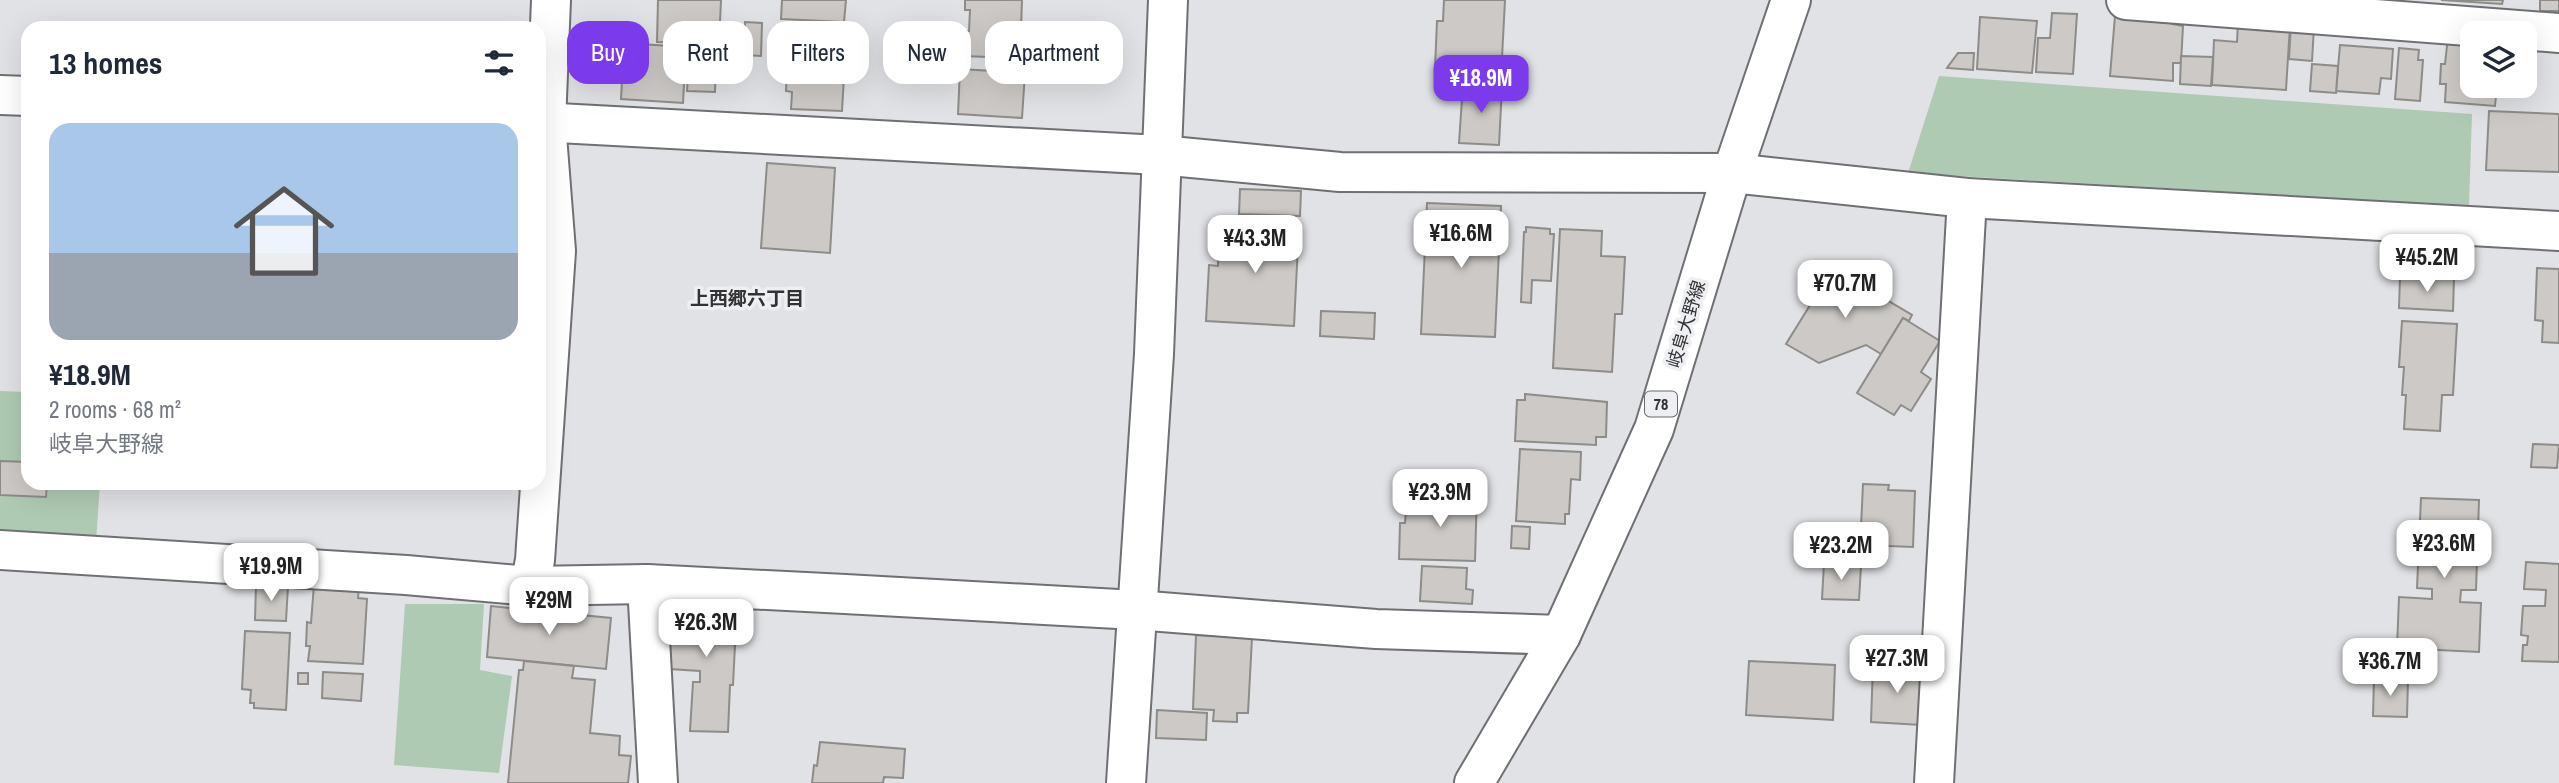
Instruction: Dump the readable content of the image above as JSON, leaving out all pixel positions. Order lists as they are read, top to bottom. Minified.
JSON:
{"streets":{"street":["岐阜大野線","78"]},"districts":["上西郷六丁目"],"page":{"chip":["Buy","Rent","Filters","New","Apartment"],"heading":"13 homes","price":["¥18.9M","¥16.6M","¥43.3M","¥45.2M","¥70.7M","¥23.9M","¥23.6M","¥23.2M","¥19.9M","¥29M","¥26.3M","¥27.3M","¥36.7M"],"list":[{"name":"¥18.9M","note":"2 rooms · 68 m² · 岐阜大野線"}]}}
